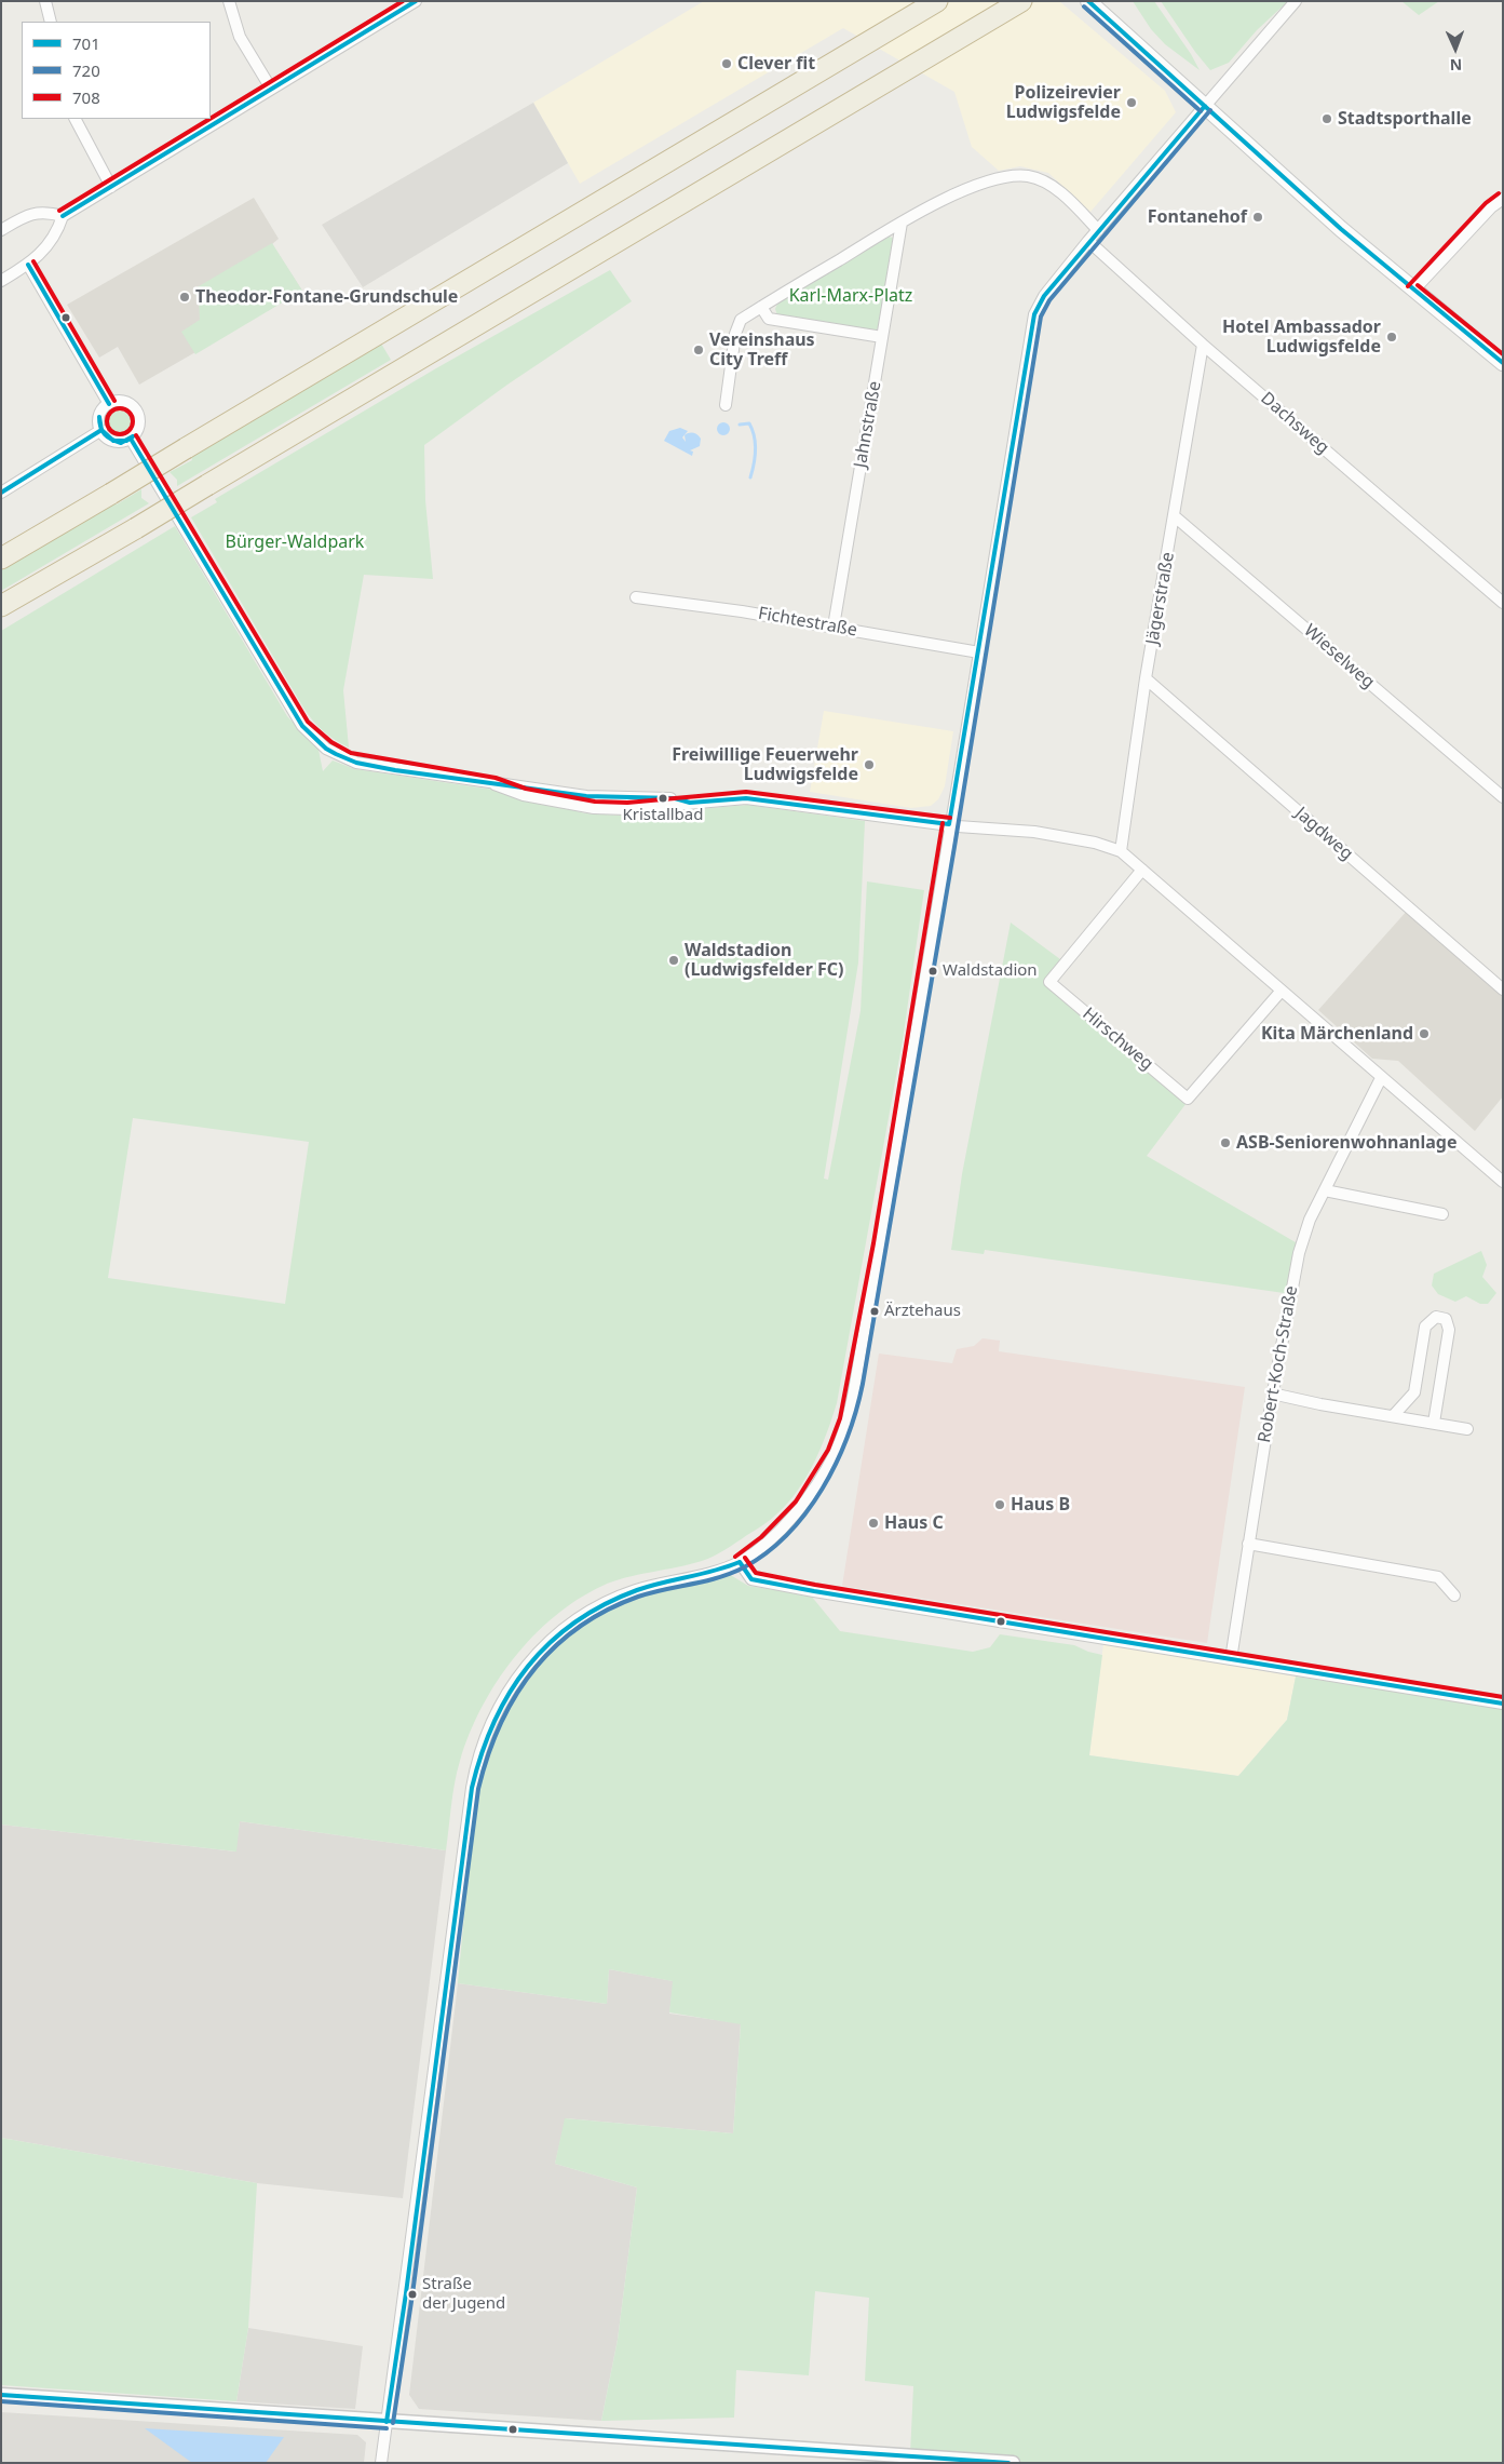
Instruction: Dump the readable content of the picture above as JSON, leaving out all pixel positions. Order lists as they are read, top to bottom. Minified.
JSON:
{"streets":{"street":["Dachsweg","Jahnstraße","Jägerstraße","Fichtestraße","Wieselweg","Jagdweg","Hirschweg","Robert-Koch-Straße"]},"crossings":[["Dachsweg","Jägerstraße"],["Jahnstraße","Fichtestraße"],["Jägerstraße","Wieselweg"],["Jägerstraße","Jagdweg"]],"parks":["Karl-Marx-Platz","Bürger-Waldpark"],"places":["Clever fit","Polizeirevier Ludwigsfelde","Stadtsporthalle","Fontanehof","Theodor-Fontane-Grundschule","Hotel Ambassador Ludwigsfelde","Vereinshaus City Treff","Freiwillige Feuerwehr Ludwigsfelde","Kristallbad","Waldstadion (Ludwigsfelder FC)","Waldstadion","Kita Märchenland","ASB-Seniorenwohnanlage","Ärztehaus","Haus B","Haus C","Straße der Jugend"],"lines":["transit line 701","transit line 708","transit line 720"],"legend":["701","720","708"],"north":"bottom"}
